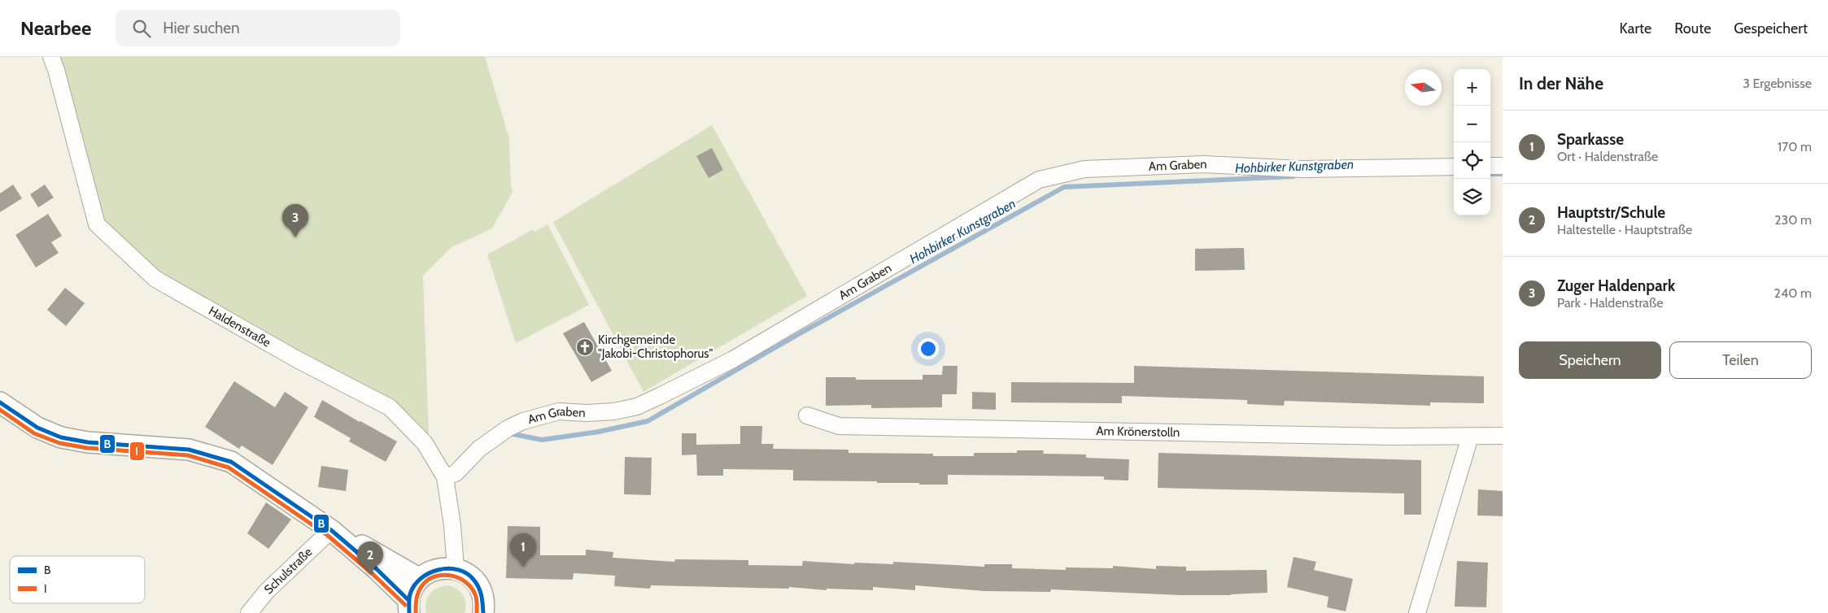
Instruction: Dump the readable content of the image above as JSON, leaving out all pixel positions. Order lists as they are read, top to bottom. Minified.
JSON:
{"streets":{"street":["Am Graben","Haldenstraße","Am Krönerstolln","Schulstraße"]},"crossings":[["Am Graben","Haldenstraße"]],"water":["Hohbirker Kunstgraben"],"places":{"church":["Kirchgemeinde \"Jakobi-Christophorus\""]},"lines":["transit line B","transit line I"],"legend":["B","I"],"north":"left","page":{"header":"Nearbee","search":"Hier suchen","nav":["Karte","Route","Gespeichert"],"heading":["In der Nähe","3 Ergebnisse"],"map_buttons":["+","−"],"list":[{"mark":"1","name":"Sparkasse","note":"Ort · Haldenstraße","value":"170 m"},{"mark":"2","name":"Hauptstr/Schule","note":"Haltestelle · Hauptstraße","value":"230 m"},{"mark":"3","name":"Zuger Haldenpark","note":"Park · Haldenstraße","value":"240 m"}],"pins":["3","1","2"],"buttons":["Speichern","Teilen"]}}
